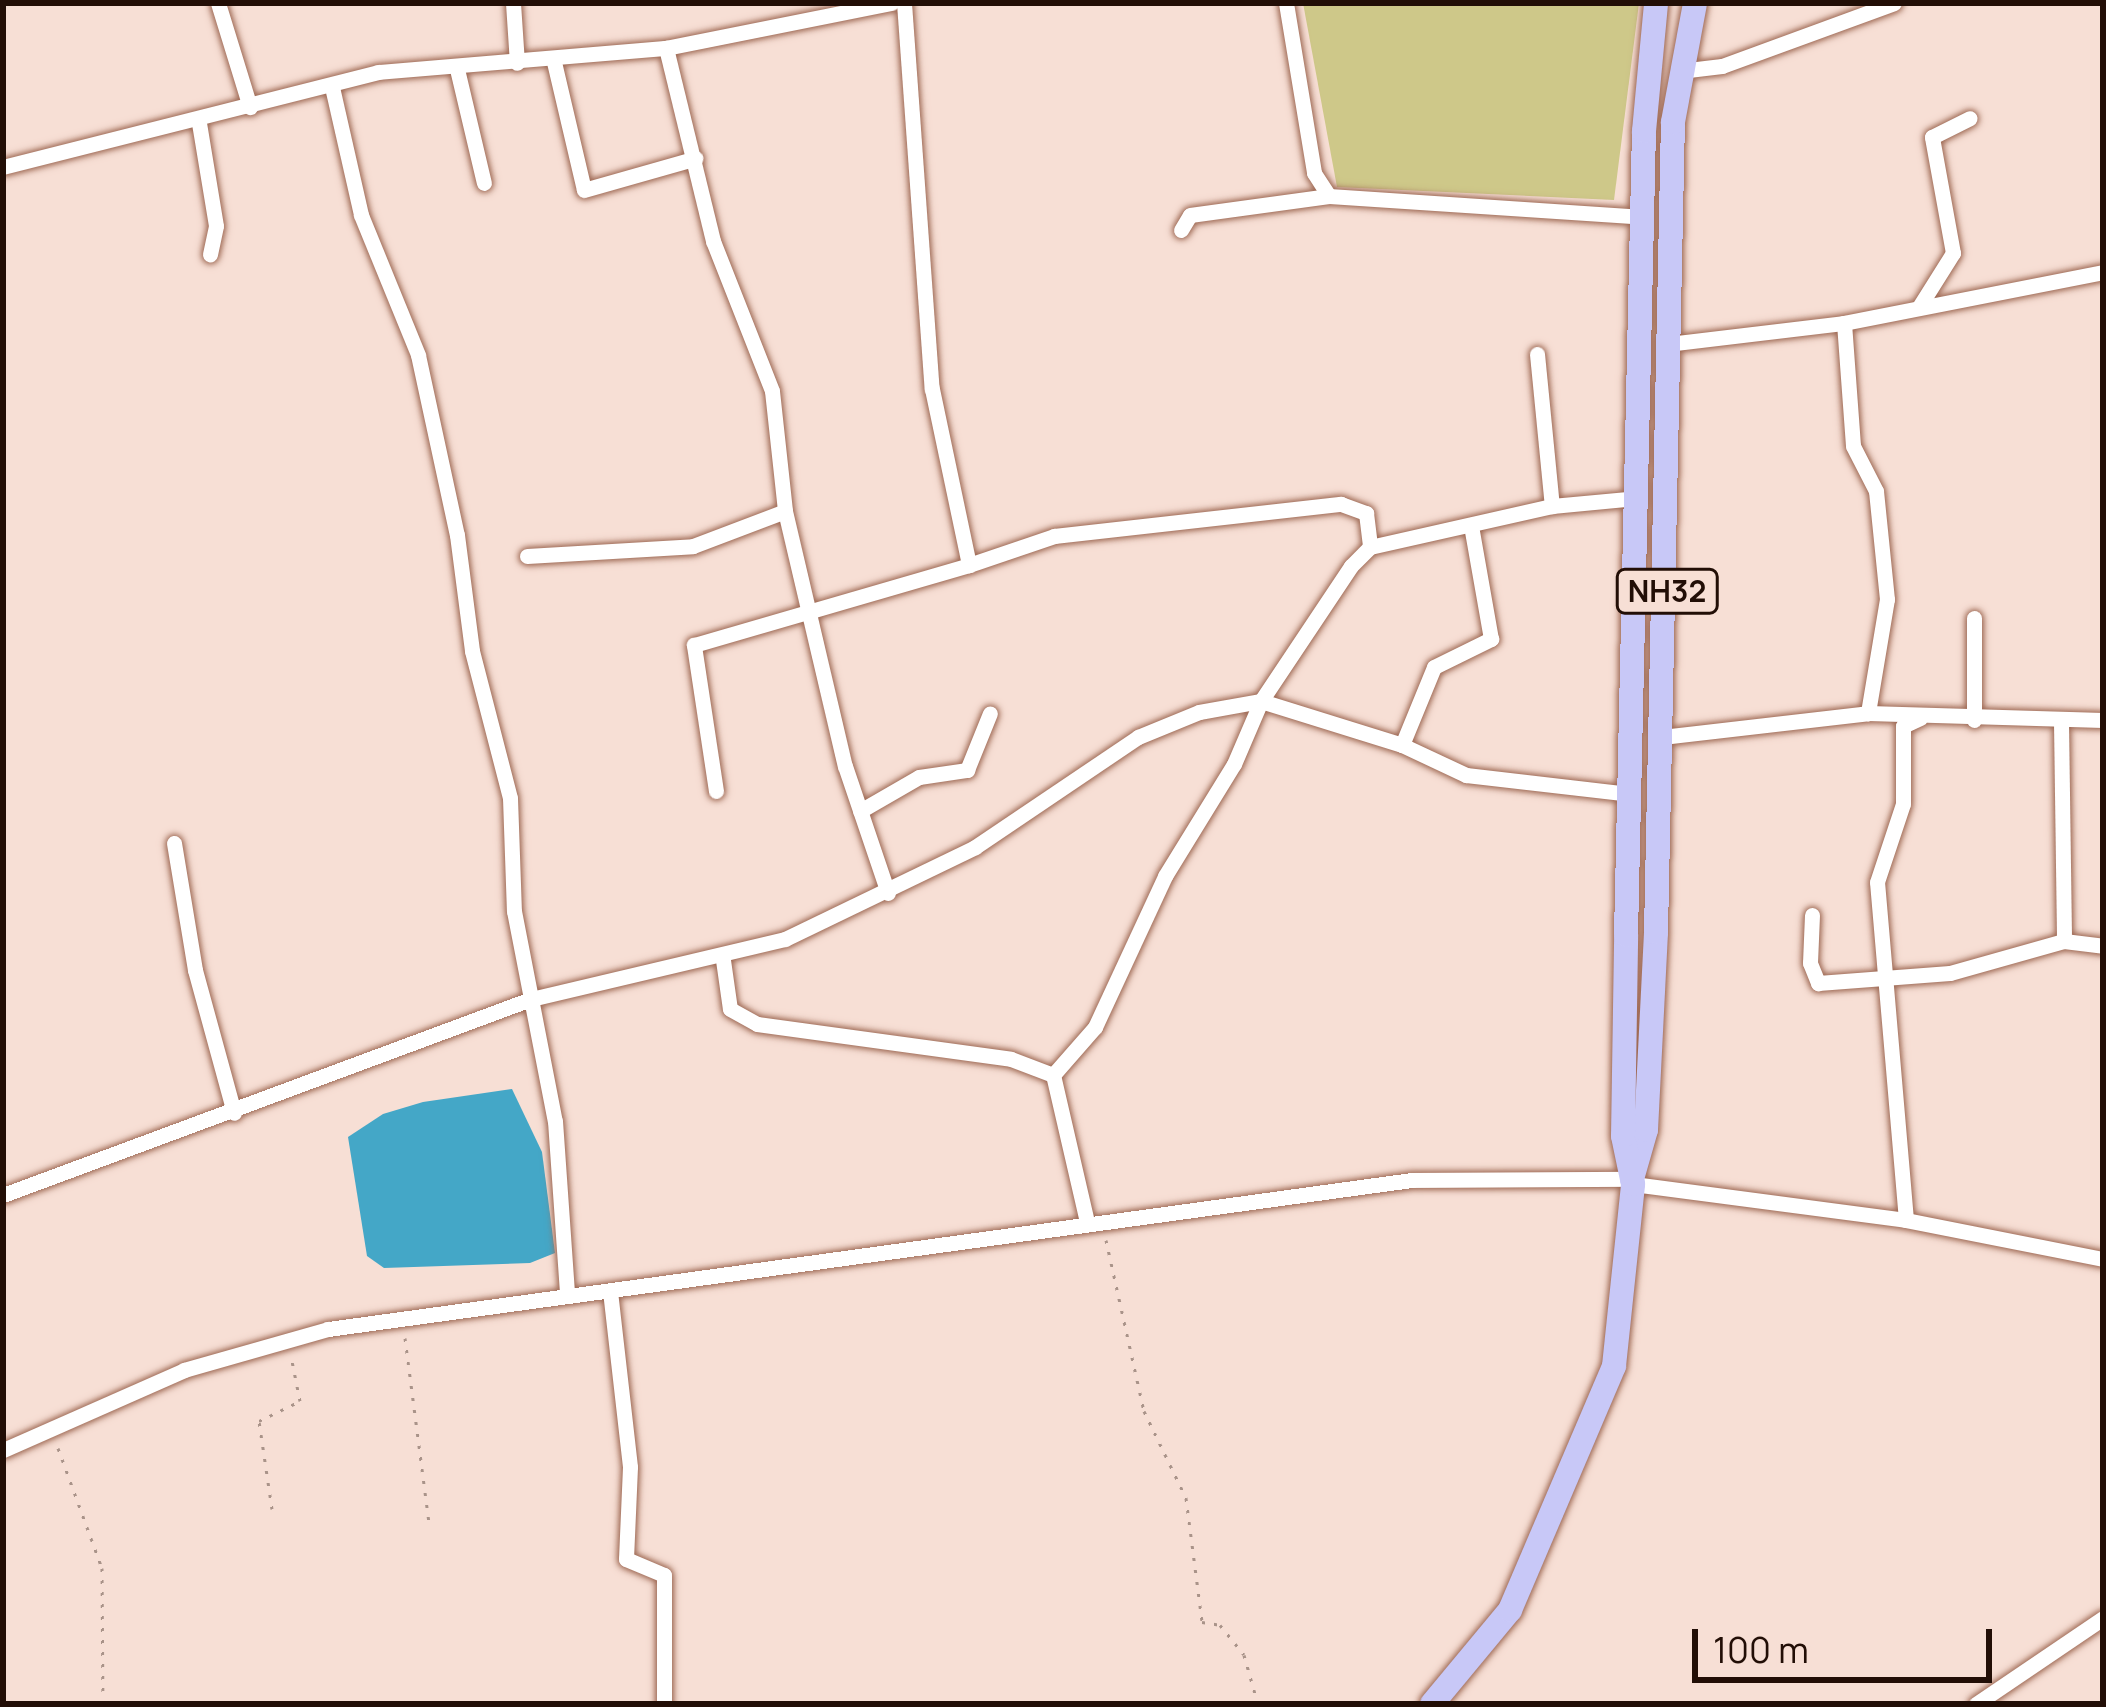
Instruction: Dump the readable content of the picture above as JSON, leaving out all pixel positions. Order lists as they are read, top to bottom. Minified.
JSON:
{"streets":{"main road":["NH32"]},"scale_bar":"100 m"}
